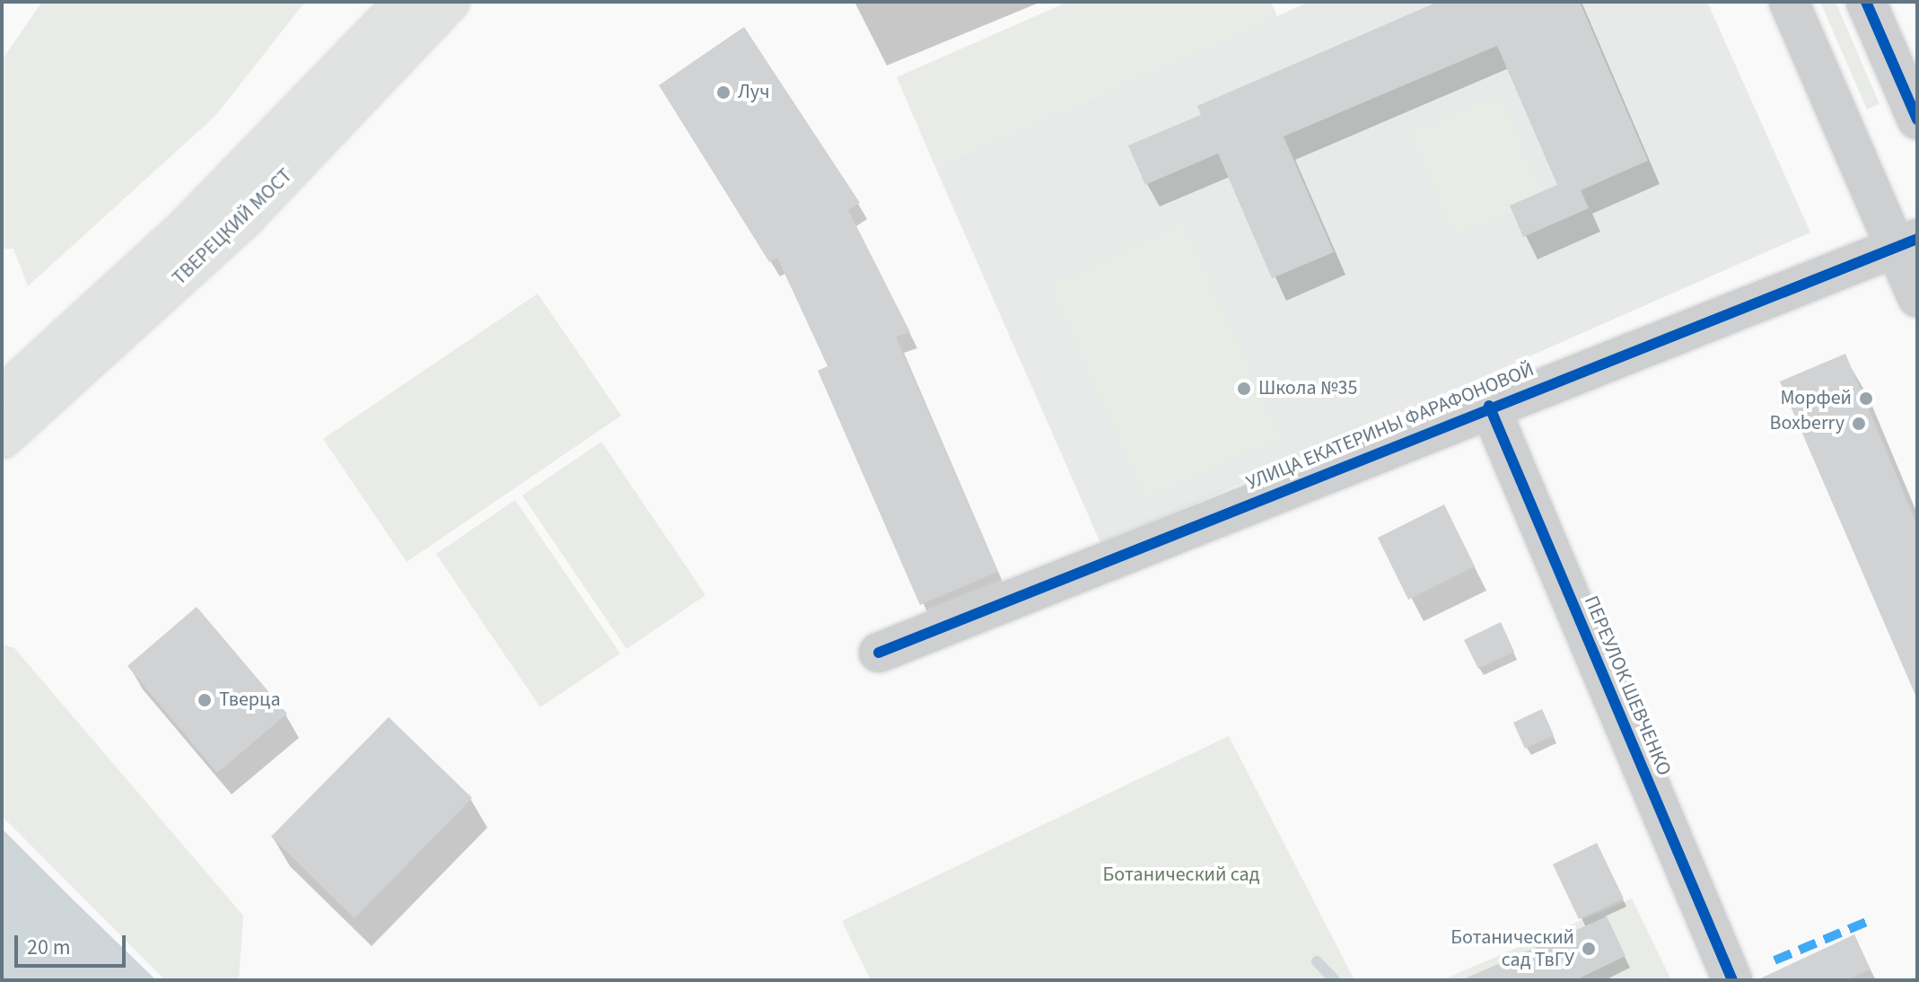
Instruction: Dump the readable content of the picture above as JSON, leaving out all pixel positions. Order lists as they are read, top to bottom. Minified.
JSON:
{"streets":{"main road":["ТВЕРЕЦКИЙ МОСТ"],"street":["УЛИЦА ЕКАТЕРИНЫ ФАРАФОНОВОЙ","ПЕРЕУЛОК ШЕВЧЕНКО"]},"crossings":[["УЛИЦА ЕКАТЕРИНЫ ФАРАФОНОВОЙ","ПЕРЕУЛОК ШЕВЧЕНКО"]],"parks":["Ботанический сад"],"places":["Луч","Школа №35","Морфей","Boxberry","Тверца","Ботанический сад ТвГУ"],"scale_bar":"20 m"}
